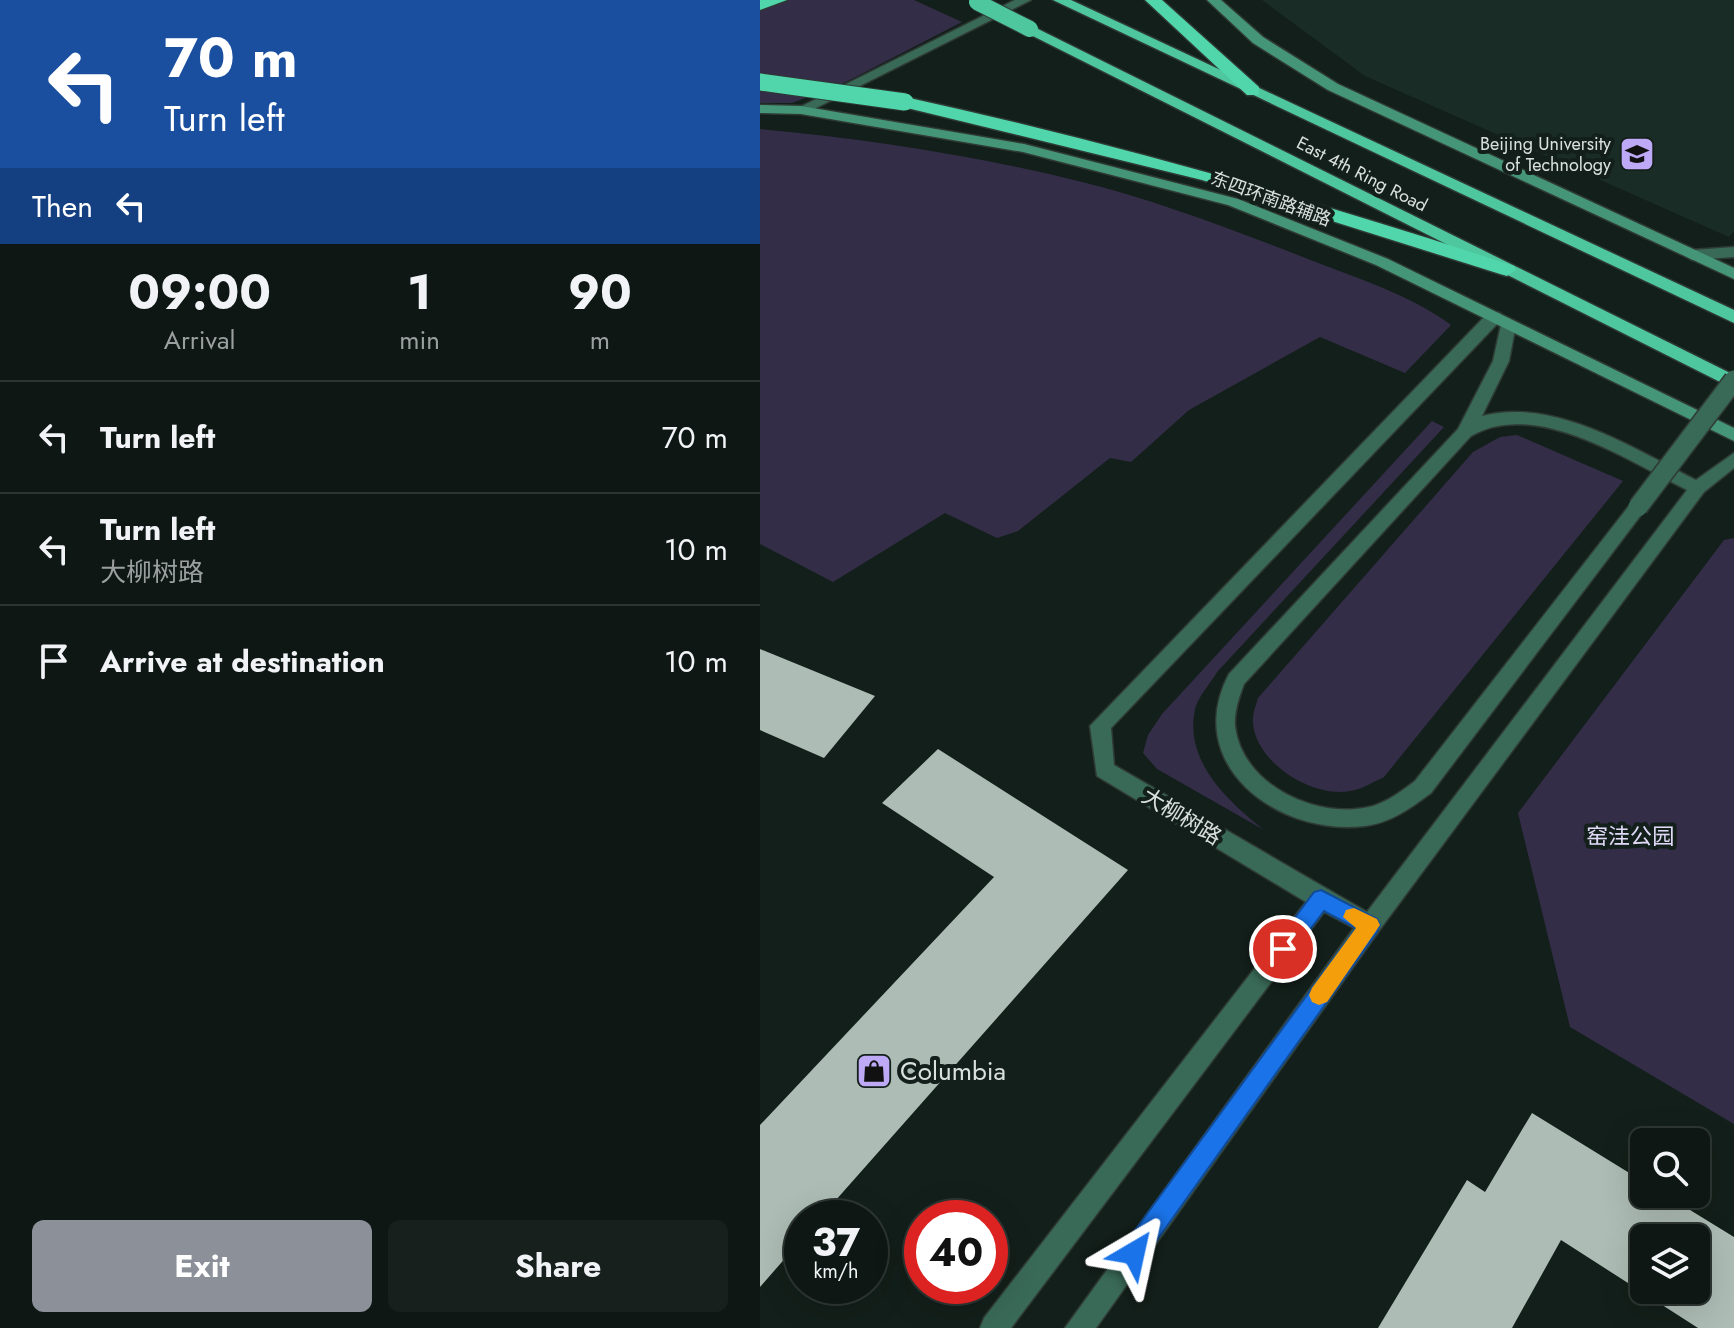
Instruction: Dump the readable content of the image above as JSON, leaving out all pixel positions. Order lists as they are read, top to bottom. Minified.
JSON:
{"streets":{"highway":["East 4th Ring Road"],"main road":["东四环南路辅路"],"street":["大柳树路"]},"crossings":[["东四环南路辅路","大柳树路"]],"parks":["窑洼公园"],"places":{"school or university":["Beijing University of Technology"],"shop":["Columbia"]},"page":{"turn":["70 m","Turn left"],"then":"Then","eta":["09:00","Arrival","1","min","90","m"],"list":[{"name":"Turn left","value":"70 m"},{"name":"Turn left","note":"大柳树路","value":"10 m"},{"name":"Arrive at destination","value":"10 m"}],"speed":"37 km/h","limit":"40","buttons":["Exit","Share"]}}
